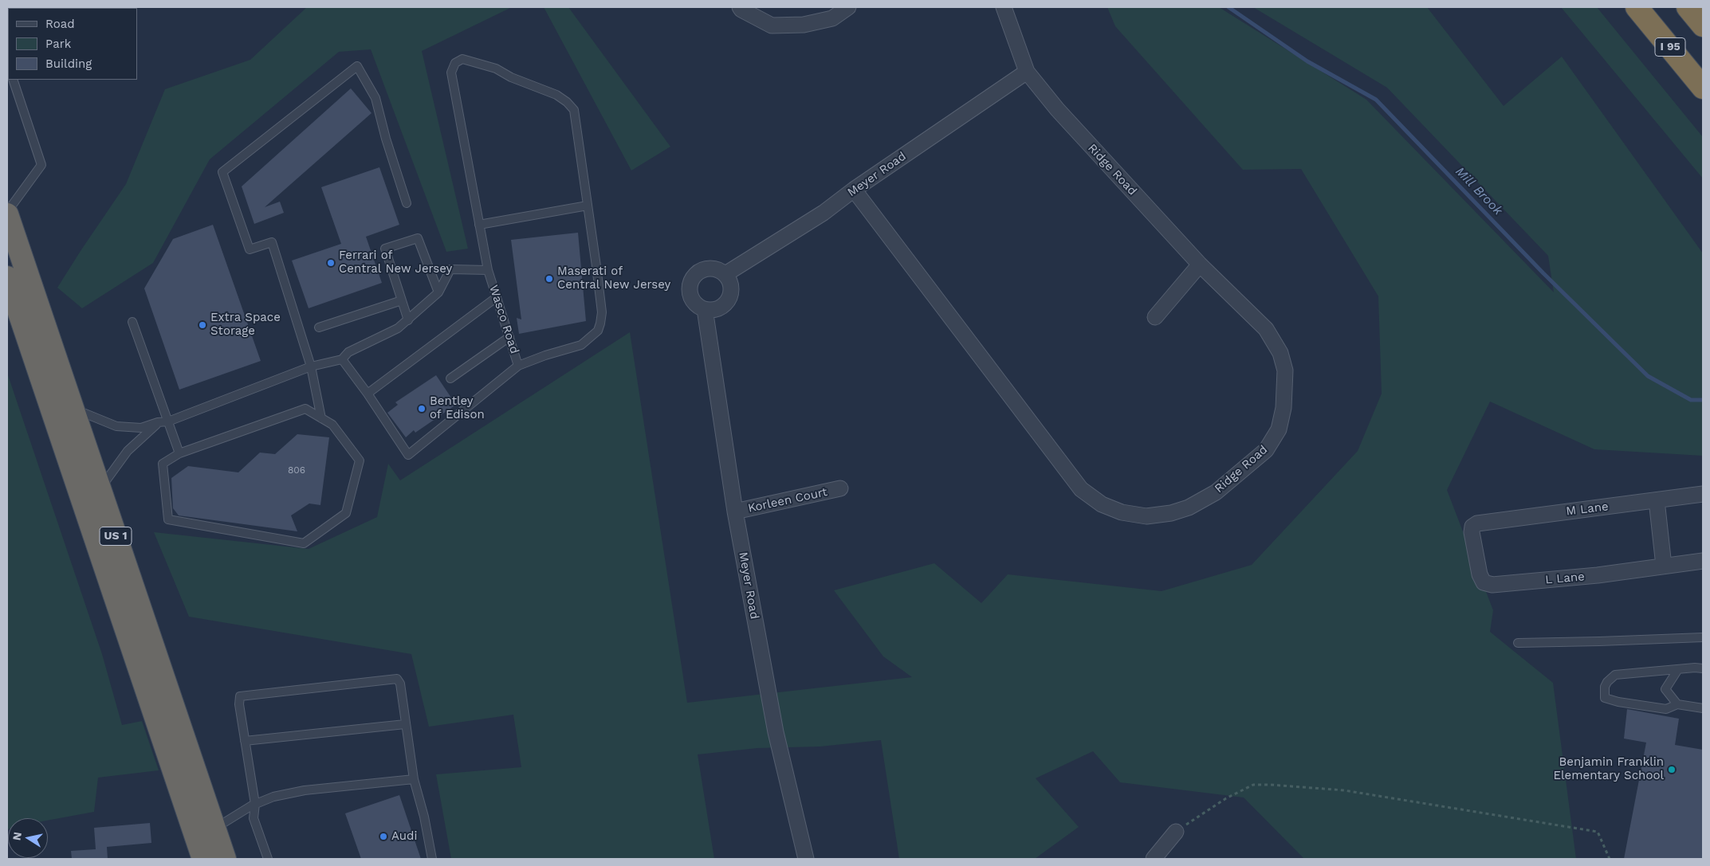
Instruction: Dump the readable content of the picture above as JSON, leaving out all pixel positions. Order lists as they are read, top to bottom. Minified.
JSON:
{"streets":{"highway":["I 95","US 1"],"street":["Ridge Road","Meyer Road","Korleen Court","M Lane","L Lane"],"lane":["Wasco Road"]},"crossings":[["Ridge Road","Meyer Road"],["Meyer Road","Korleen Court"],["Wasco Road","US 1"],["M Lane","L Lane"]],"water":["Mill Brook"],"places":["Ferrari of Central New Jersey","Maserati of Central New Jersey","Extra Space Storage","Bentley of Edison","Benjamin Franklin Elementary School","Audi"],"house_numbers":["806"],"legend":["Road","Park","Building"],"north":"left"}
